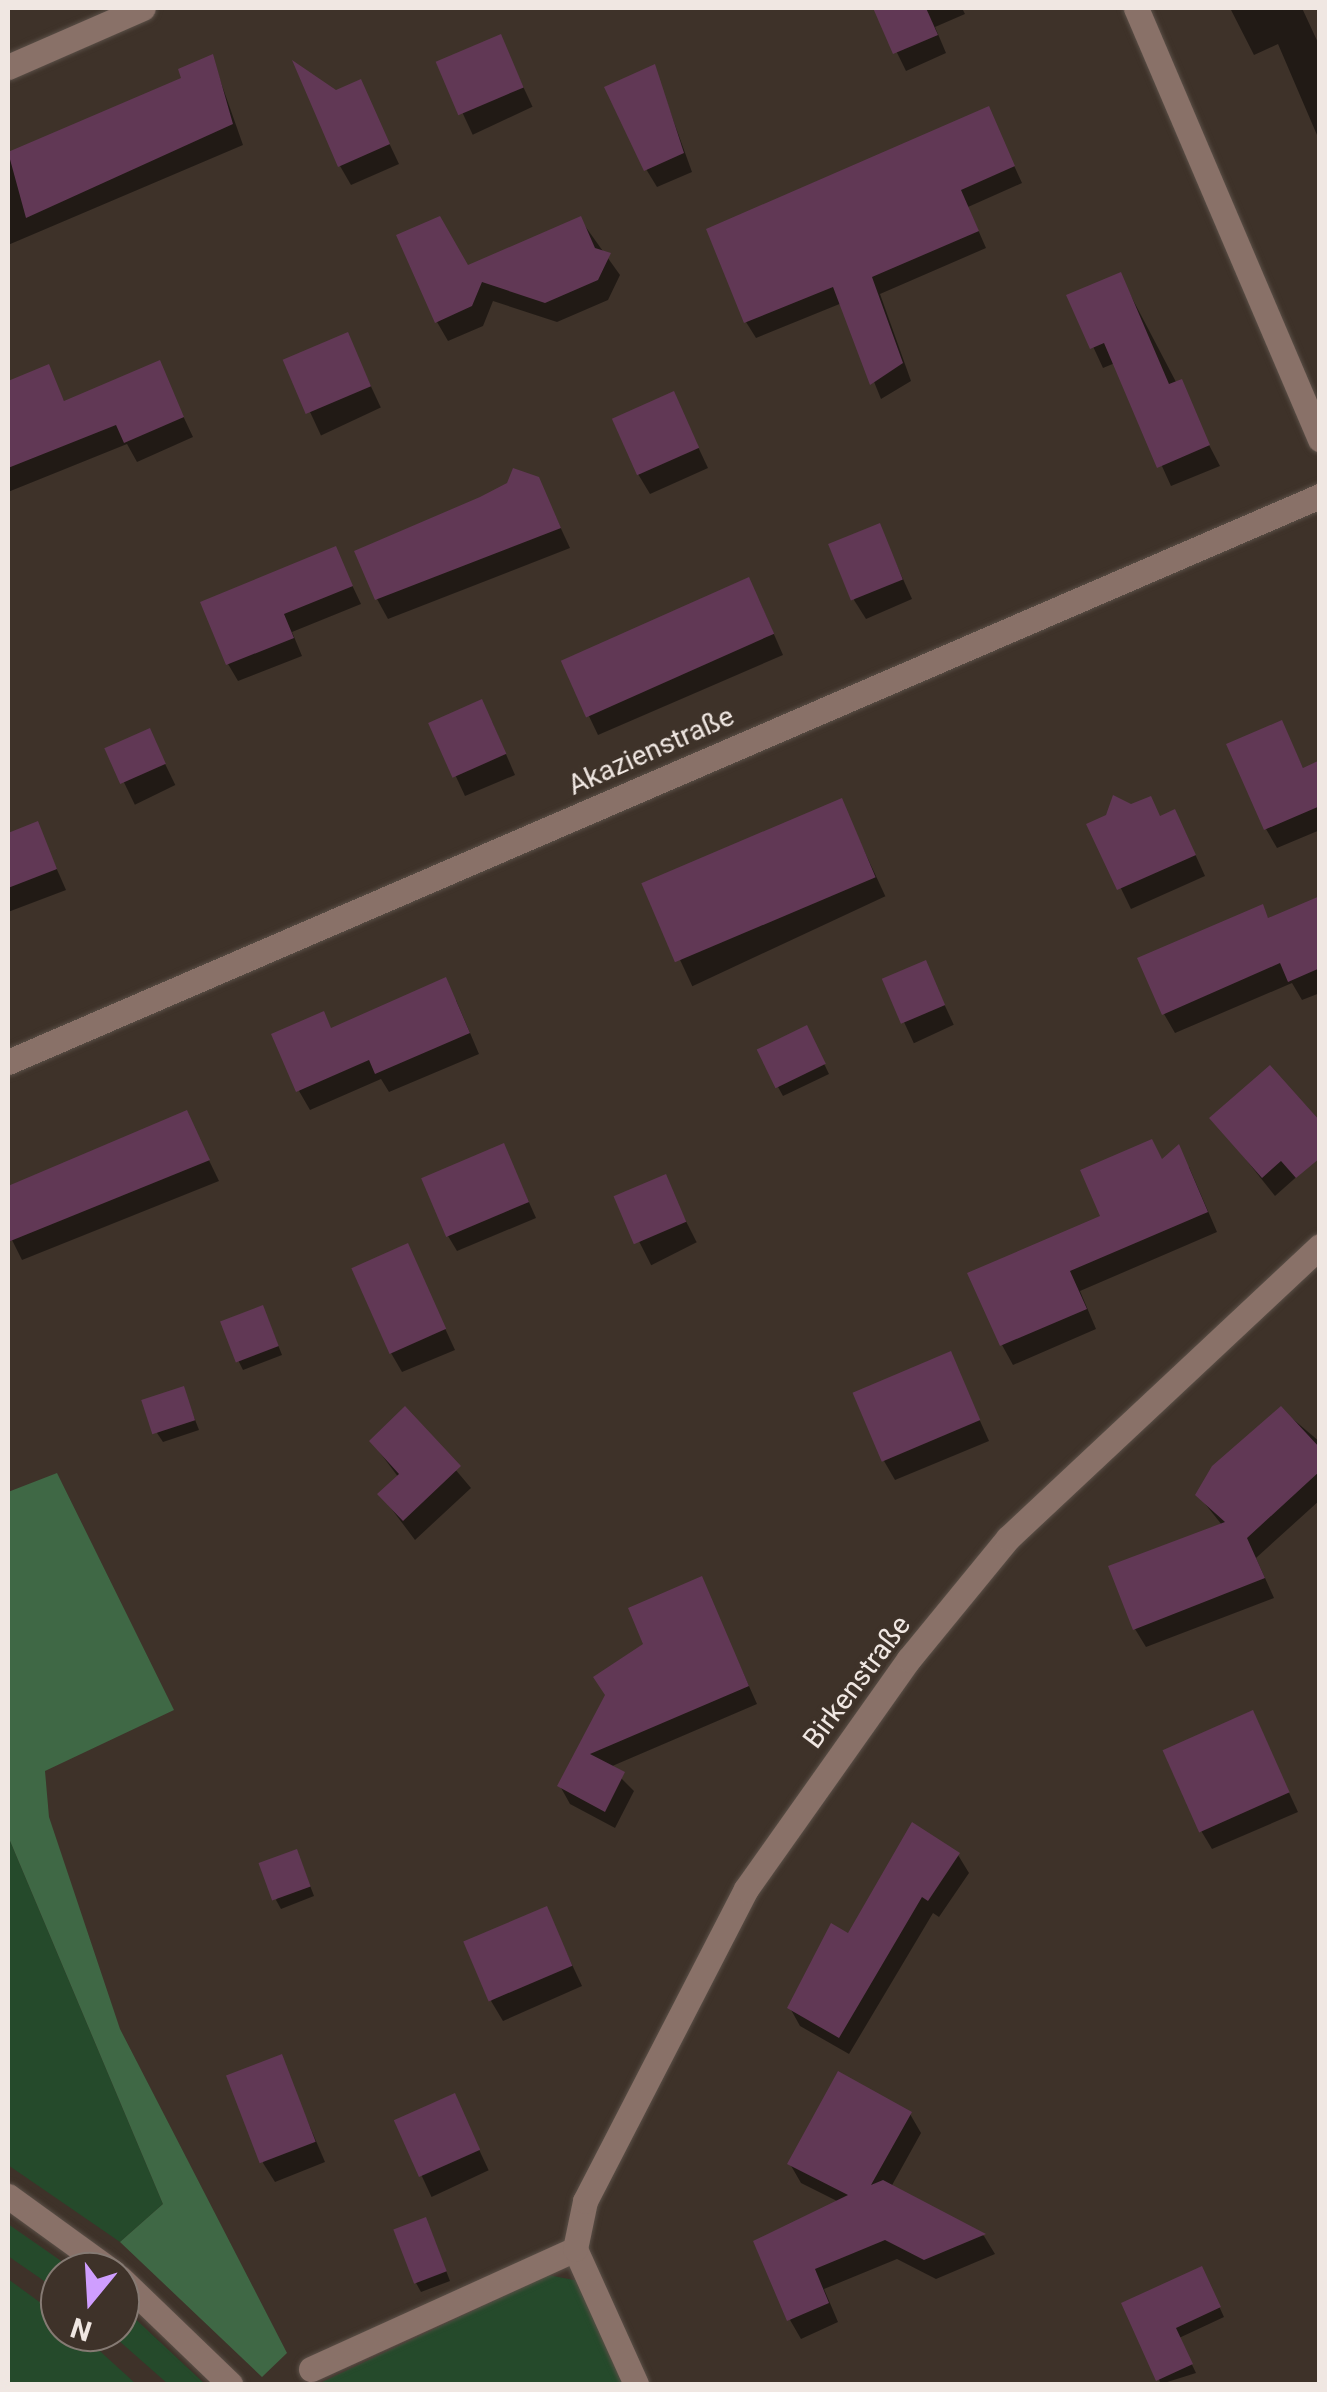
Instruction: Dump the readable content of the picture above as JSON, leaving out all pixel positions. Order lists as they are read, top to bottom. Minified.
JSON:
{"streets":{"street":["Akazienstraße","Birkenstraße"]},"north":"bottom"}
